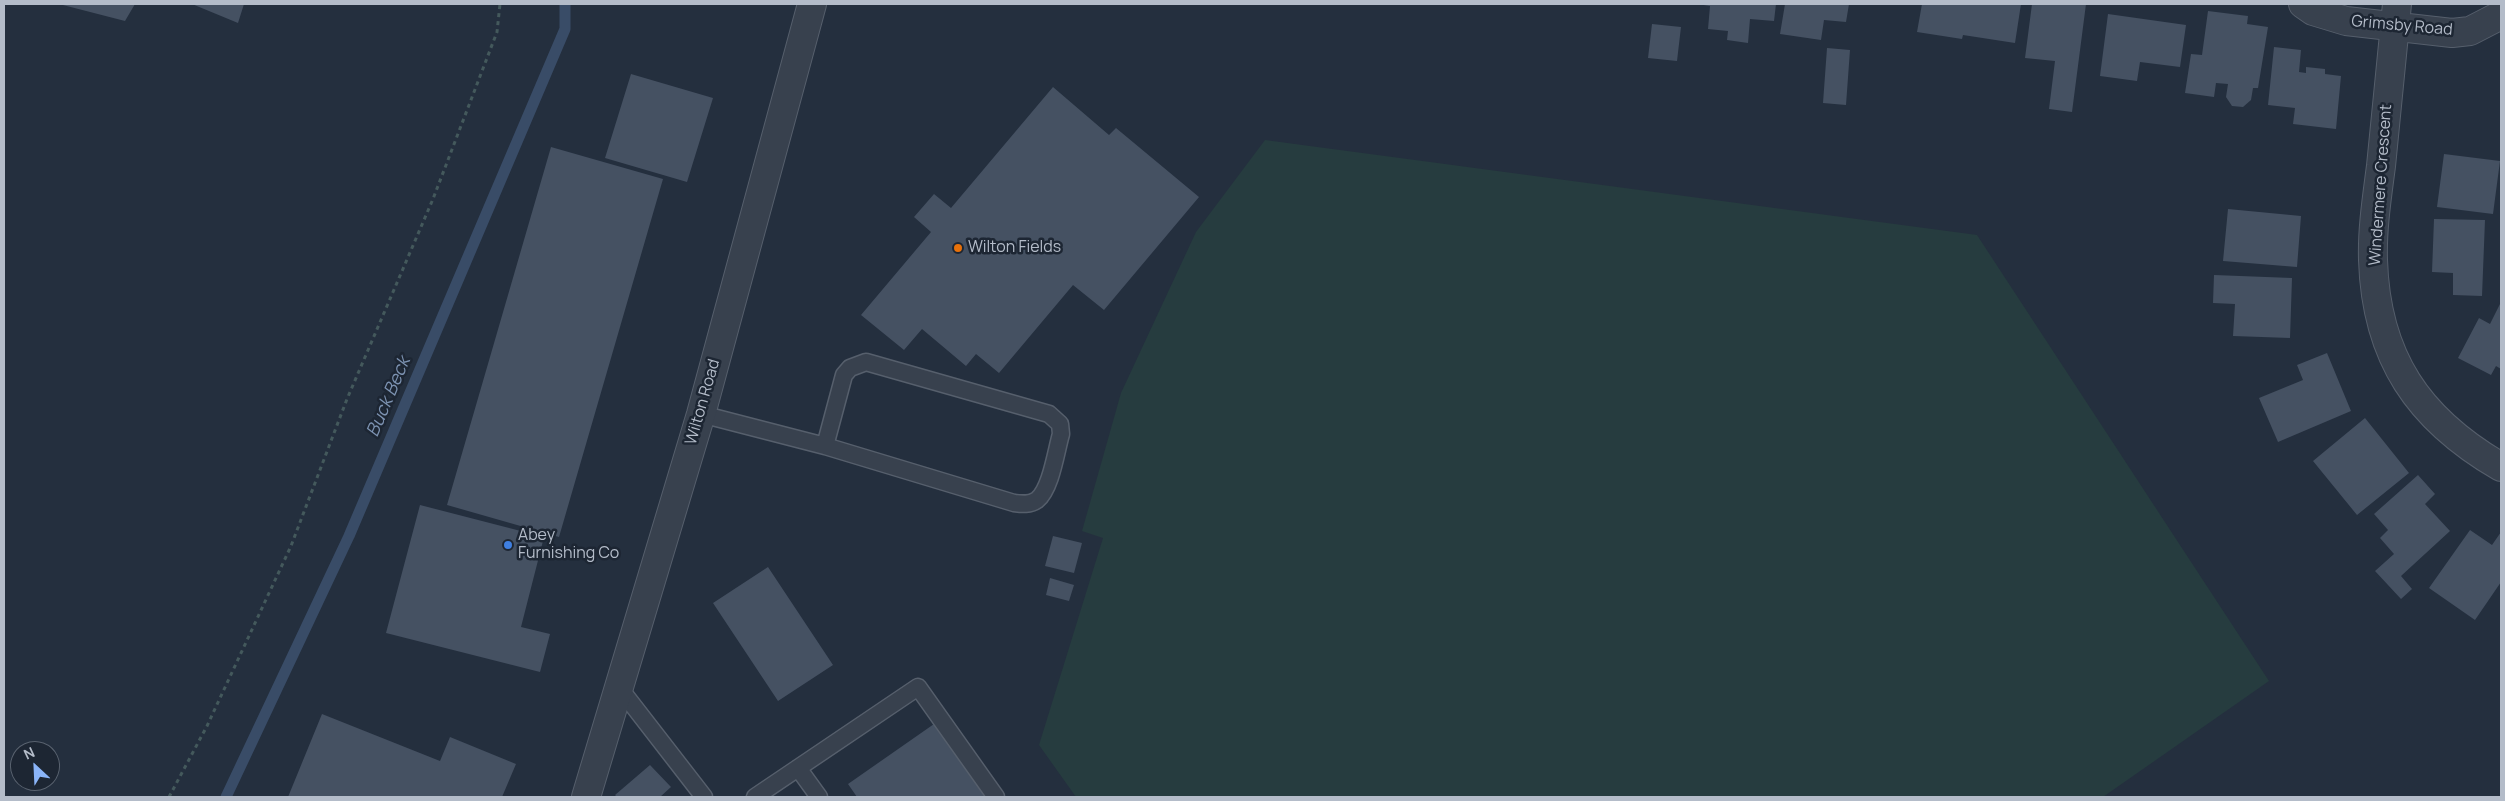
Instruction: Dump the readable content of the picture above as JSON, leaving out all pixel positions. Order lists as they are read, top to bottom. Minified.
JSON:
{"streets":{"street":["Grimsby Road","Windermere Crescent","Wilton Road"]},"crossings":[["Grimsby Road","Windermere Crescent"]],"water":["Buck Beck"],"places":["Wilton Fields","Abey Furnishing Co"],"north":"top left"}
